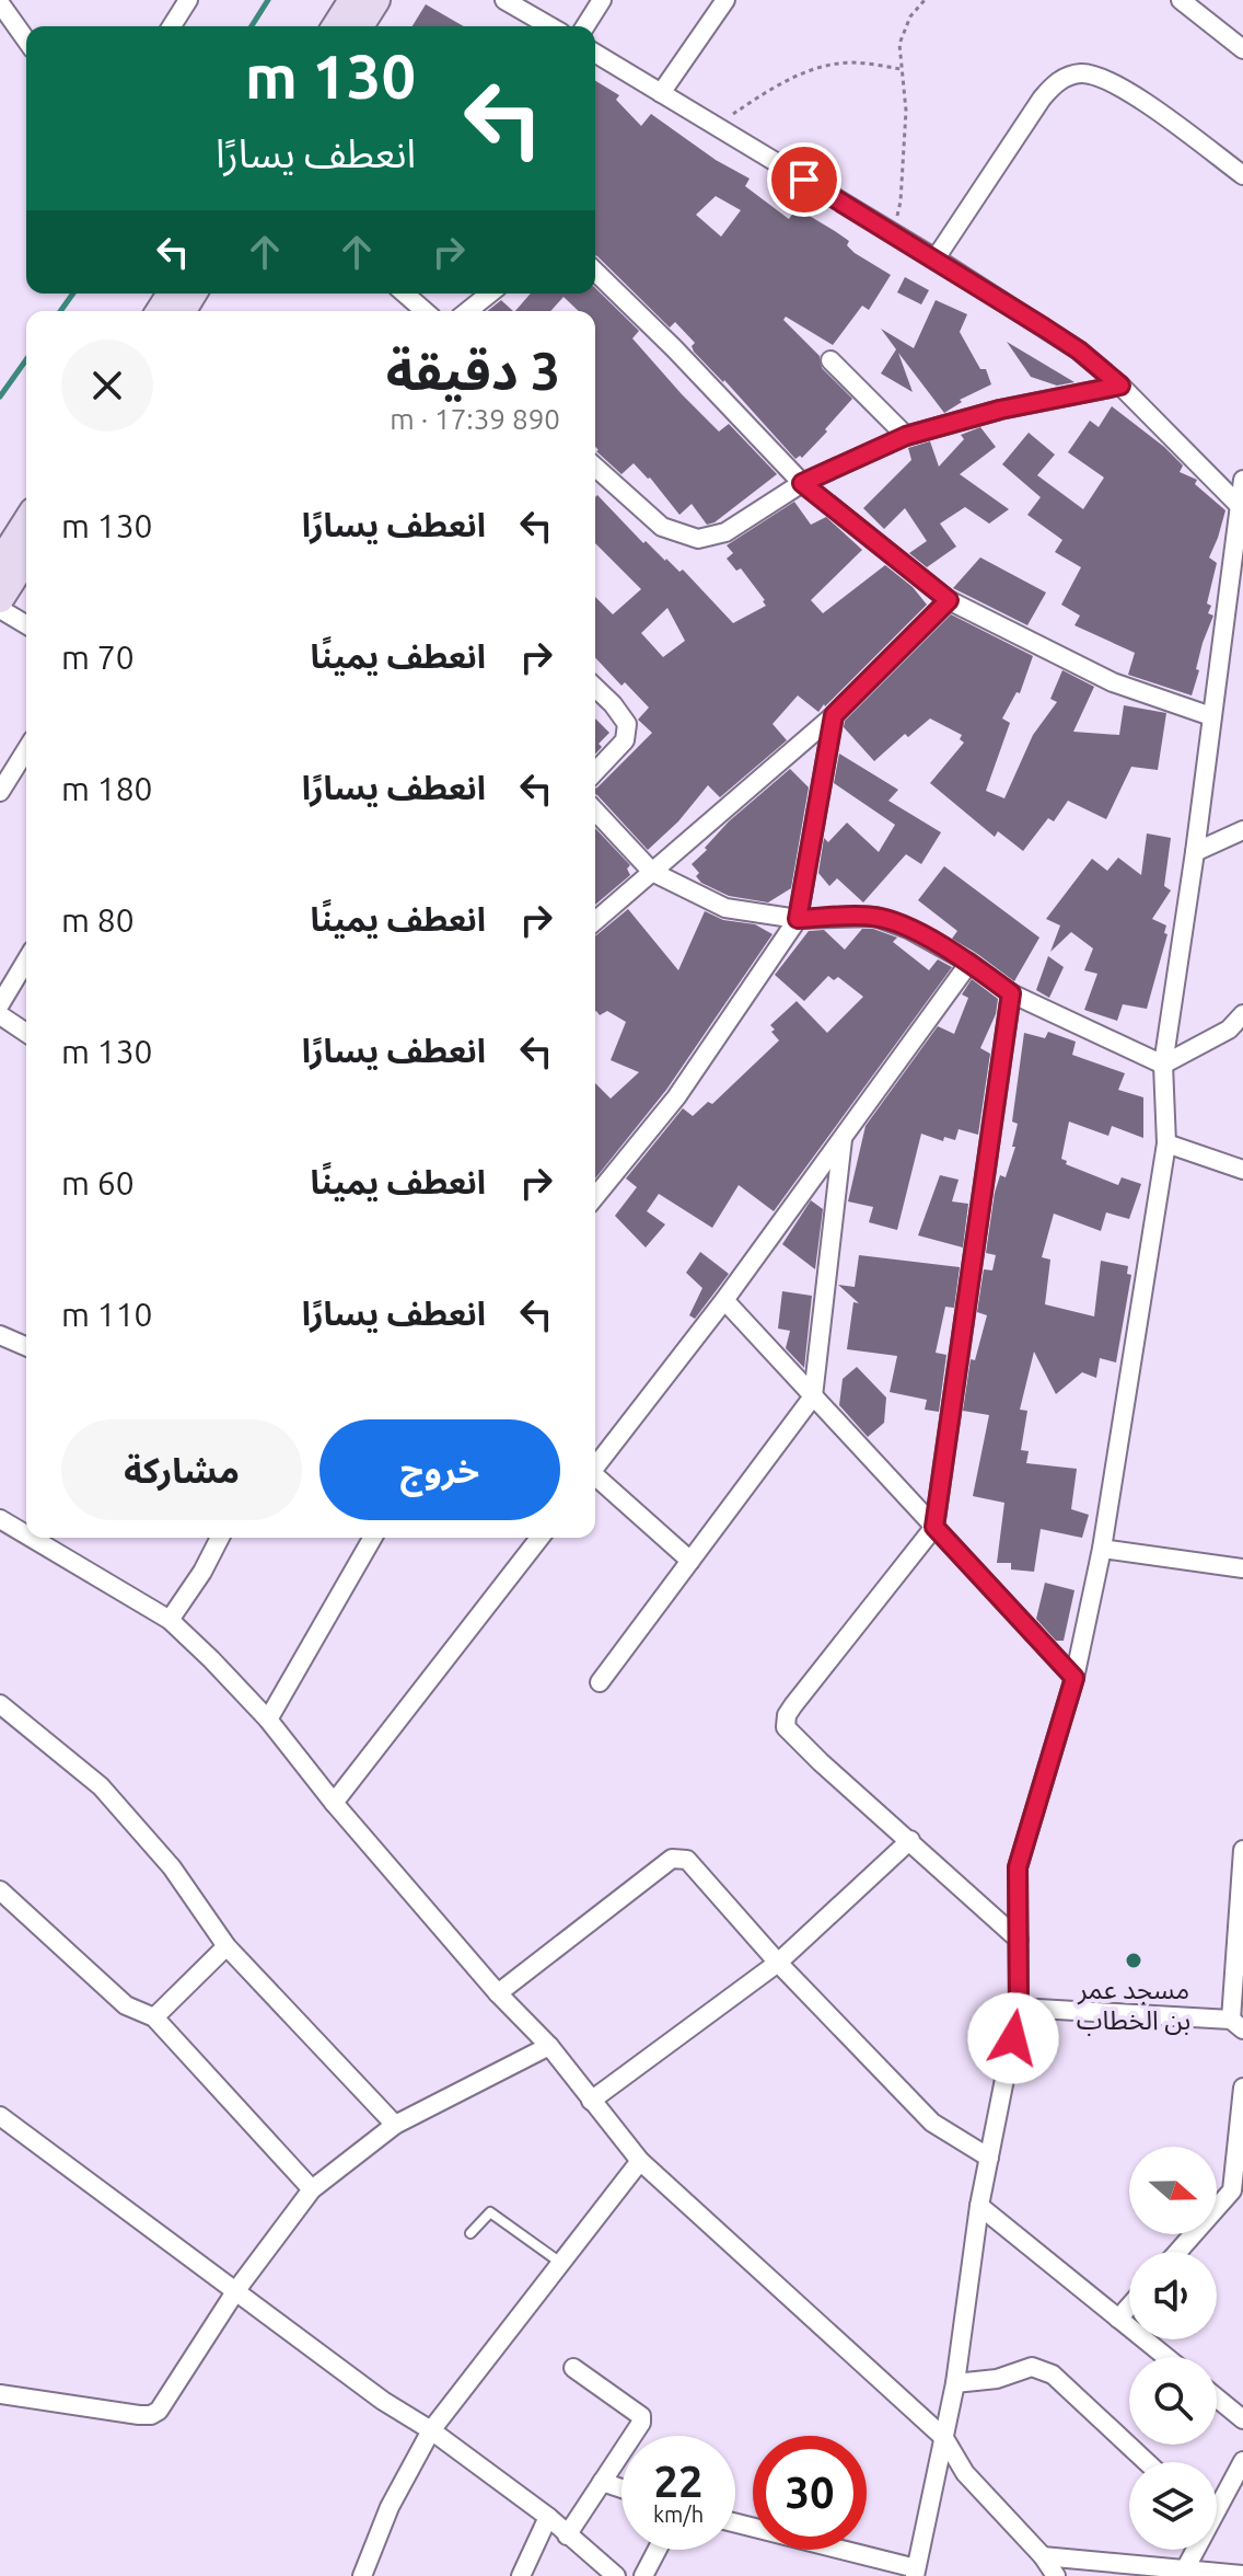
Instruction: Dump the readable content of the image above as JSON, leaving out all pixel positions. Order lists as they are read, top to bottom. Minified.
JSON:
{"places":["مسجد عمر بن الخطاب"],"north":"right","page":{"turn":["130 m","انعطف يسارًا"],"heading":["3 دقيقة","890 m · 17:39"],"list":[{"name":"انعطف يسارًا","value":"130 m"},{"name":"انعطف يمينًا","value":"70 m"},{"name":"انعطف يسارًا","value":"180 m"},{"name":"انعطف يمينًا","value":"80 m"},{"name":"انعطف يسارًا","value":"130 m"},{"name":"انعطف يمينًا","value":"60 m"},{"name":"انعطف يسارًا","value":"110 m"}],"buttons":["خروج","مشاركة"],"speed":"22 km/h","limit":"30"}}
